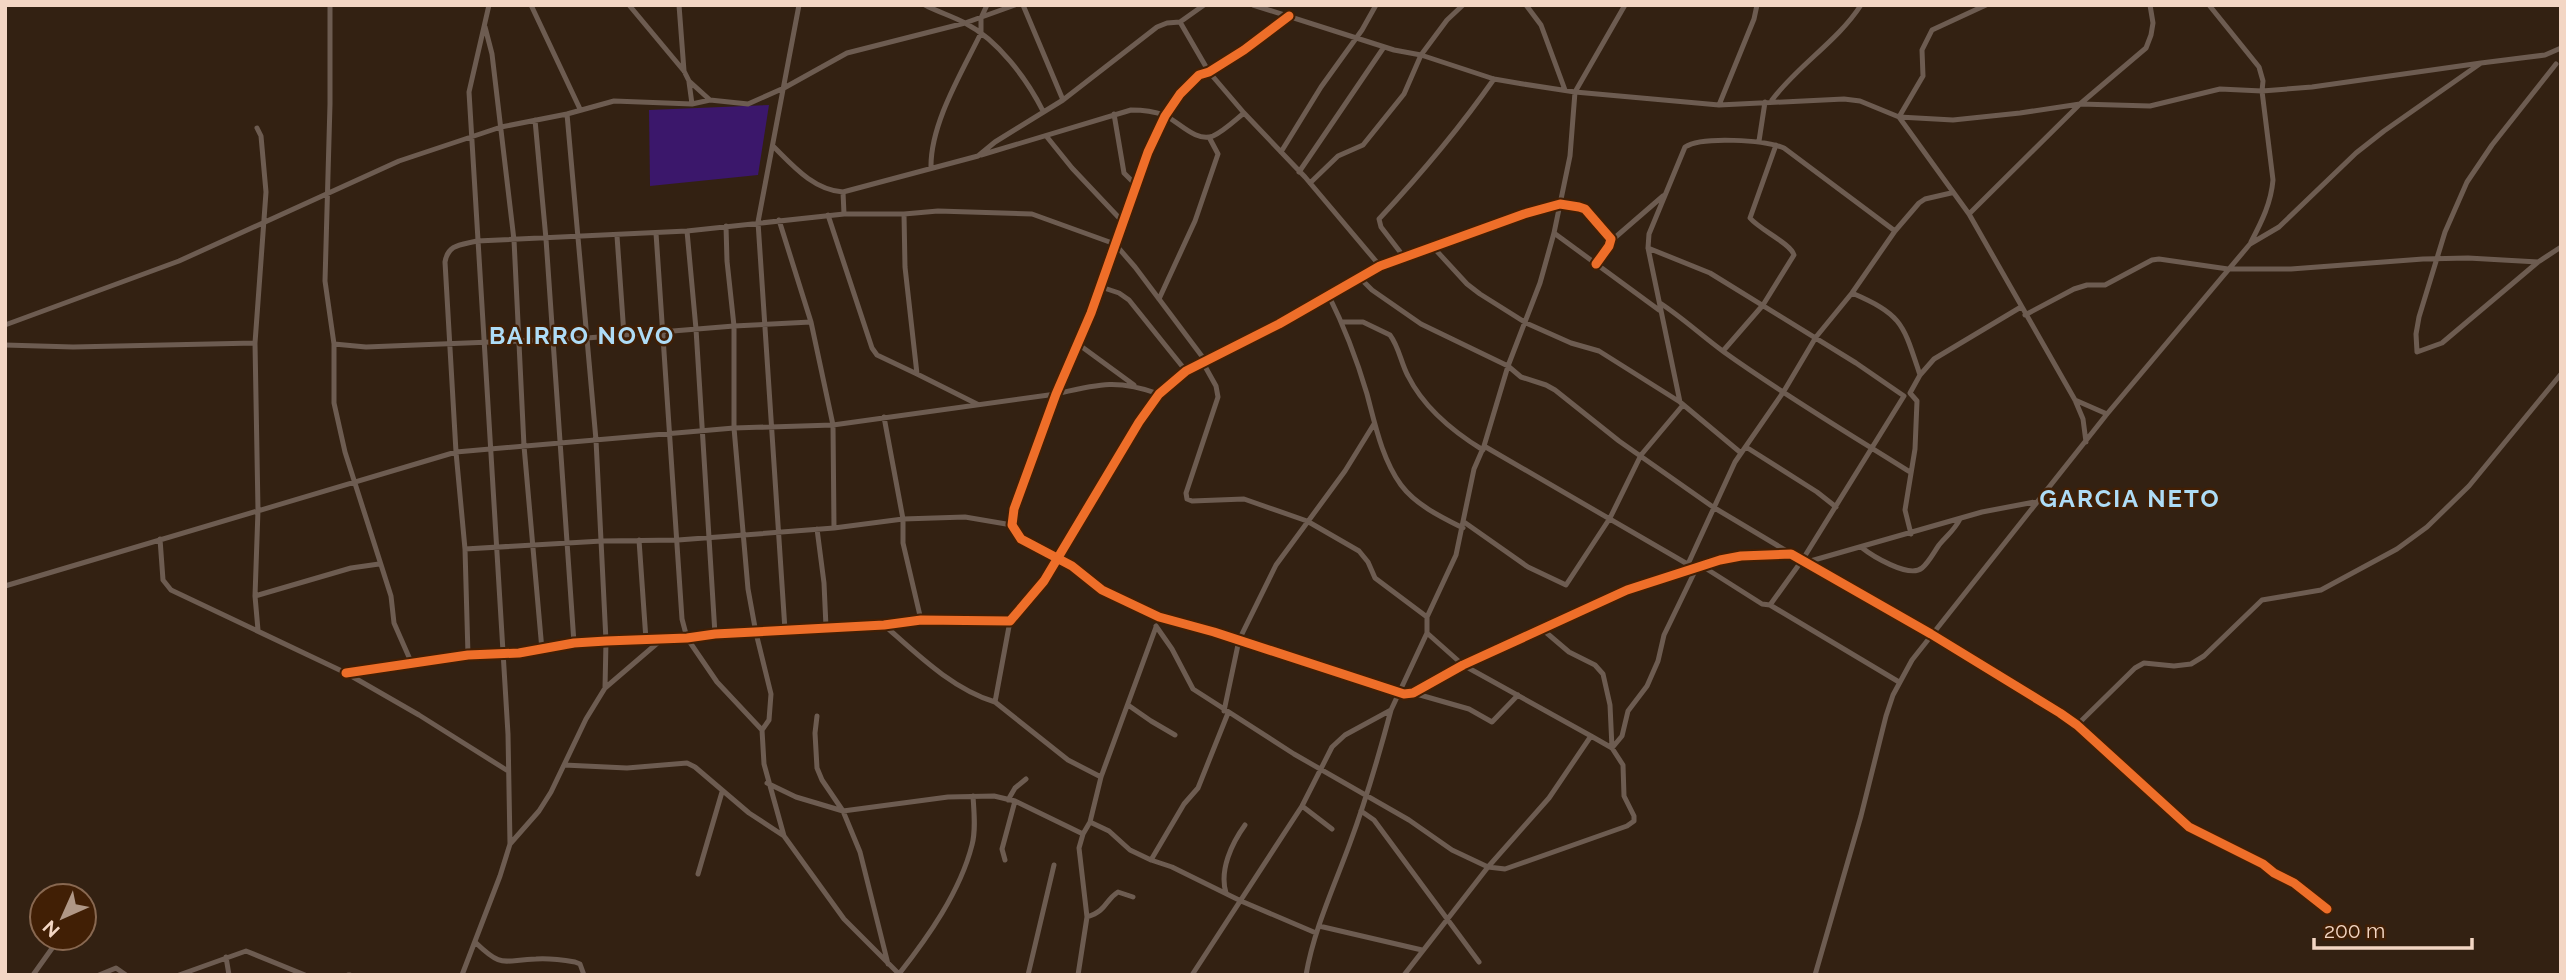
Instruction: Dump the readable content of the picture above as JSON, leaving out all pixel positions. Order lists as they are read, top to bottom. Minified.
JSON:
{"districts":["BAIRRO NOVO","GARCIA NETO"],"scale_bar":"200 m","north":"bottom left"}
